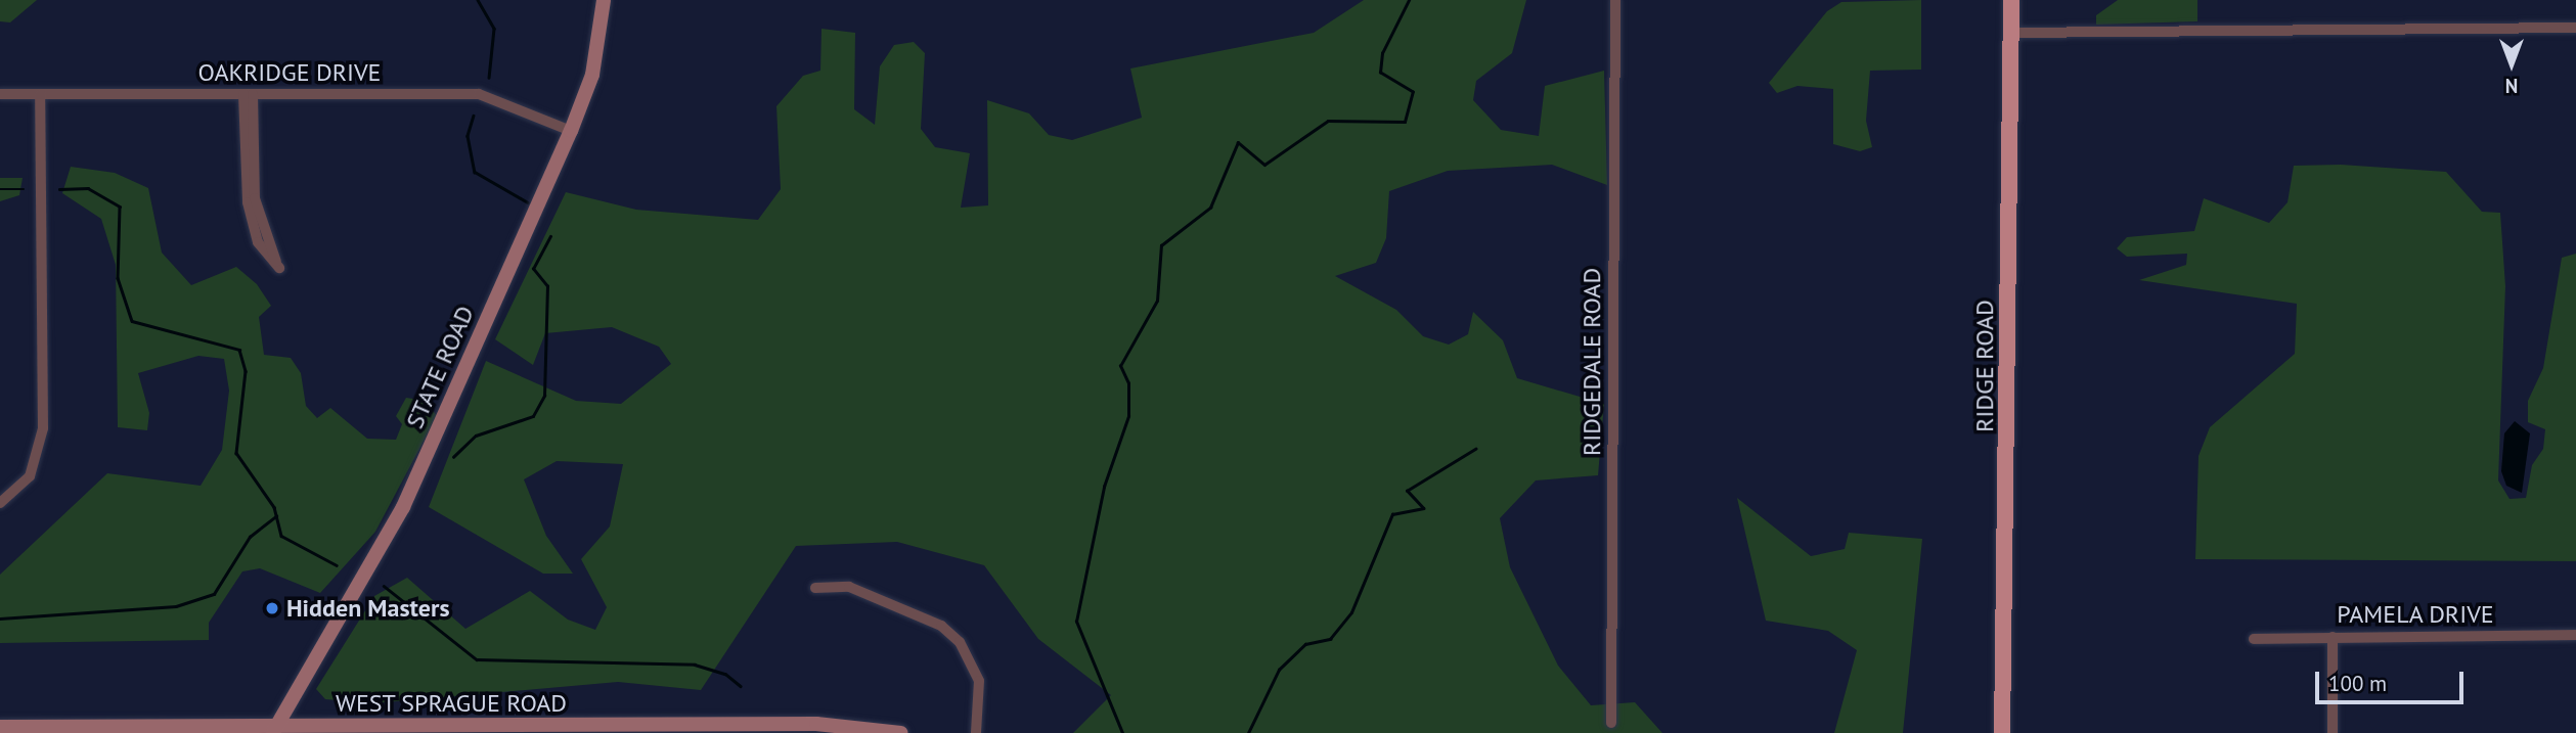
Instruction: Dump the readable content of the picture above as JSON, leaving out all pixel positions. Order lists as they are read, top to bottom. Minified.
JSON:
{"streets":{"main road":["RIDGE ROAD"],"street":["OAKRIDGE DRIVE","RIDGEDALE ROAD","STATE ROAD","PAMELA DRIVE","WEST SPRAGUE ROAD"]},"crossings":[["OAKRIDGE DRIVE","STATE ROAD"],["STATE ROAD","WEST SPRAGUE ROAD"]],"places":["Hidden Masters"],"scale_bar":"100 m","north":"bottom"}
